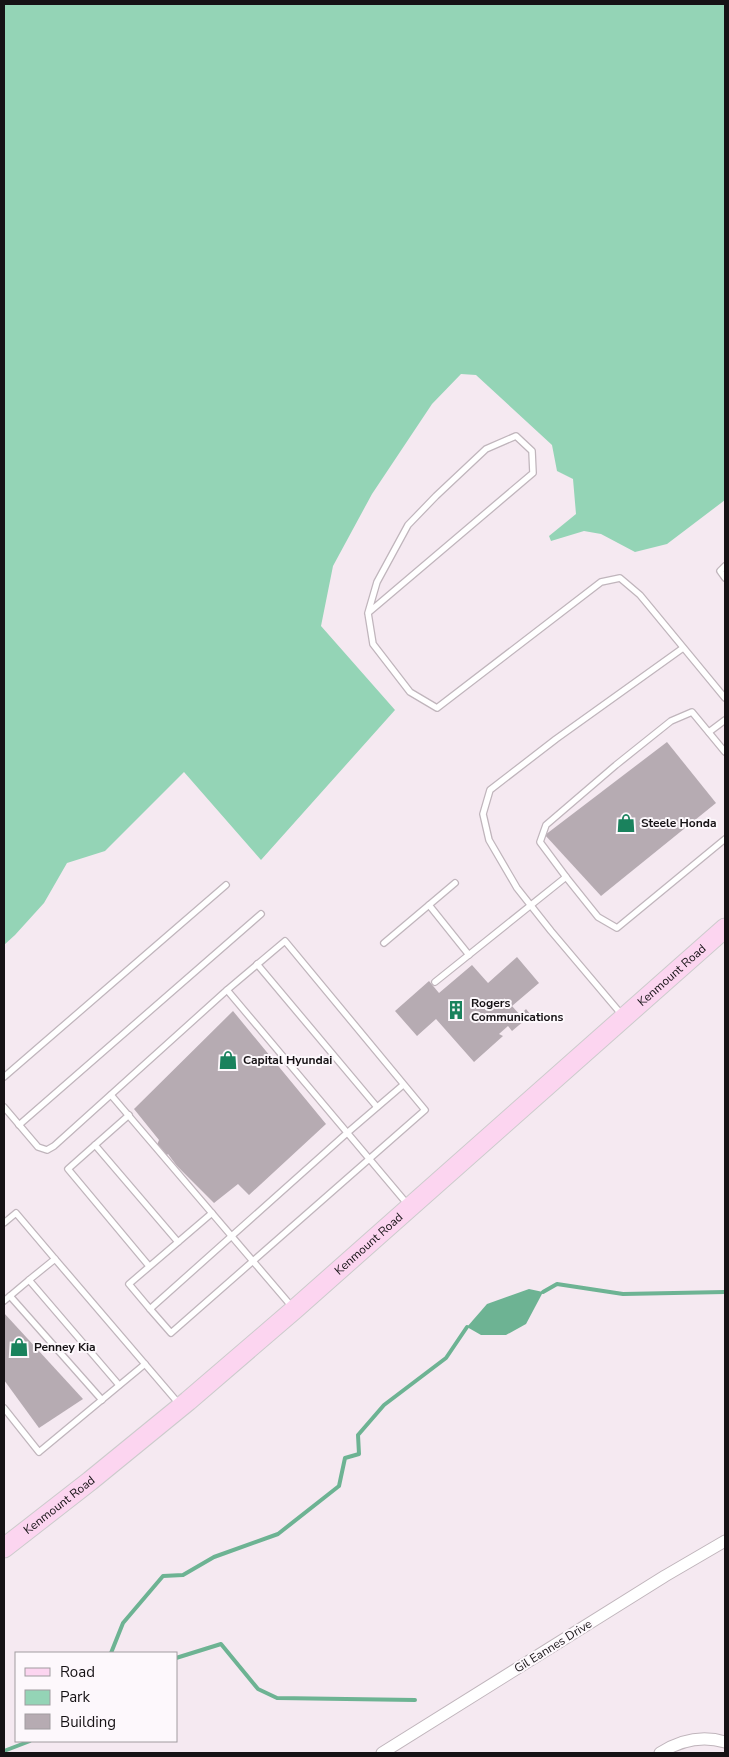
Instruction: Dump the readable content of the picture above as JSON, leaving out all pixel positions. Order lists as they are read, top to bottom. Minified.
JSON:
{"streets":{"main road":["Kenmount Road"],"street":["Gil Eannes Drive"]},"places":{"shop":["Steele Honda","Capital Hyundai","Penney Kia"],"building":["Rogers Communications"]},"legend":["Road","Park","Building"]}
